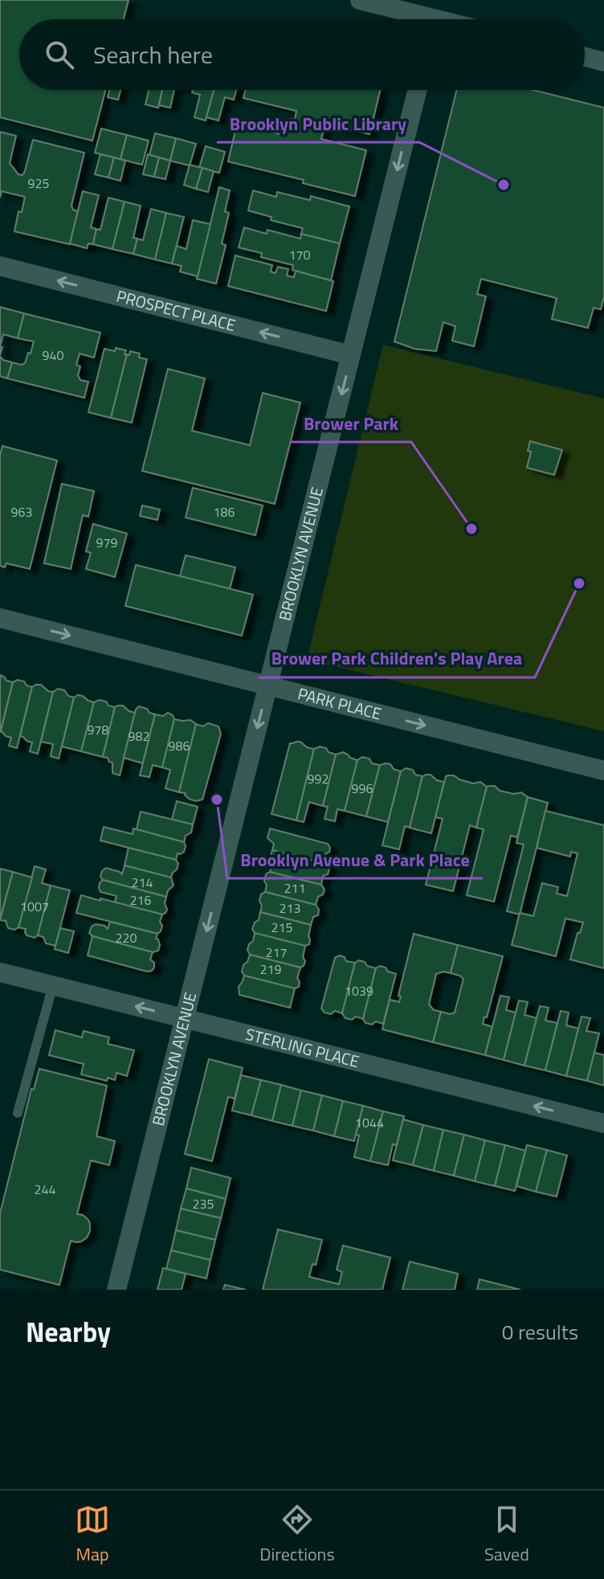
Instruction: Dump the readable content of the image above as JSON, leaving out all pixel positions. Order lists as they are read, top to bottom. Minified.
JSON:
{"streets":{"street":["PROSPECT PLACE","BROOKLYN AVENUE","PARK PLACE","STERLING PLACE"]},"crossings":[["PROSPECT PLACE","BROOKLYN AVENUE"],["BROOKLYN AVENUE","PARK PLACE"],["BROOKLYN AVENUE","STERLING PLACE"]],"one_way":["PROSPECT PLACE","BROOKLYN AVENUE","PARK PLACE","STERLING PLACE"],"places":["Brooklyn Public Library","Brower Park","Brower Park Children's Play Area","Brooklyn Avenue & Park Place"],"house_numbers":["925","170","940","963","186","979","978","982","986","992","996","214","211","216","1007","213","215","220","217","219","1039","1044","244","235"],"page":{"search":"Search here","heading":["Nearby","0 results"],"nav":["Map","Directions","Saved"]}}
